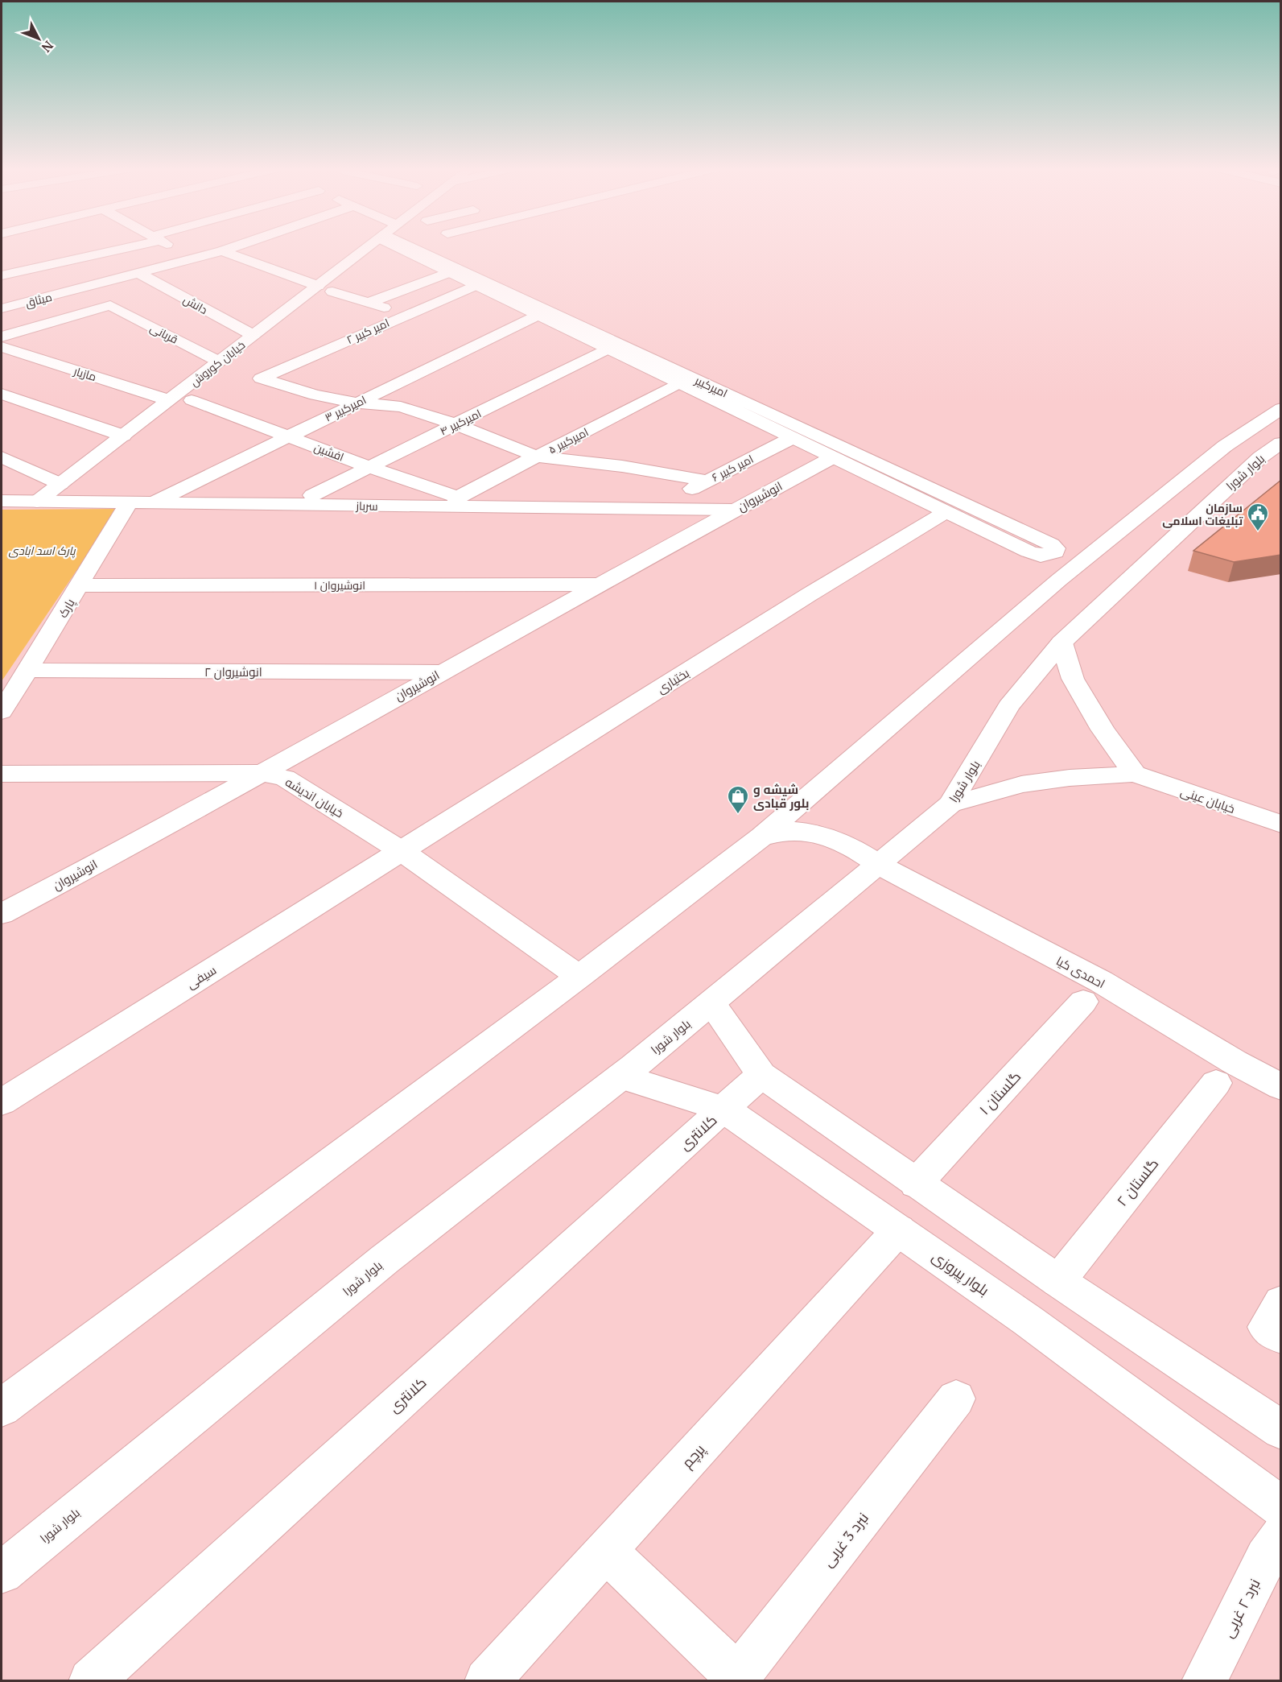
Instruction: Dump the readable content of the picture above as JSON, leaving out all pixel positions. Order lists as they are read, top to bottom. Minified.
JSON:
{"streets":{"street":["میثاق","دانش","امیر کبیر ۲","قربانی","خیابان کوروش","مازیار","امیرکبیر","امیرکبیر ۳","امیرکبیر ۴","امیرکبیر ۵","افشین","امیر کبیر ۶","بلوار شورا","انوشیروان","سرباز","انوشیروان ۱","پارک","انوشیروان ۲","بختیاری","خیابان اندیشه","خیابان عینی","احمدی کیا","سیفی","گلستان ۱","کلانتری","گلستان ۲","بلوار پیروزی","پرچم","نبرد 3 غربی","نبرد ۲ غربی"]},"crossings":[["میثاق","دانش"],["میثاق","قربانی"],["دانش","خیابان کوروش"],["امیر کبیر ۲","امیرکبیر"],["امیر کبیر ۲","امیرکبیر ۳"],["قربانی","خیابان کوروش"],["خیابان کوروش","مازیار"],["خیابان کوروش","سرباز"],["امیرکبیر","امیرکبیر ۳"],["امیرکبیر","امیرکبیر ۴"],["امیرکبیر","امیرکبیر ۵"],["امیرکبیر","امیر کبیر ۶"],["امیرکبیر","انوشیروان"],["امیرکبیر","بختیاری"],["امیرکبیر ۳","افشین"],["امیرکبیر ۳","سرباز"],["امیرکبیر ۴","افشین"],["امیرکبیر ۵","افشین"],["امیرکبیر ۵","سرباز"],["افشین","سرباز"],["بلوار شورا","احمدی کیا"],["بلوار شورا","بلوار پیروزی"],["انوشیروان","سرباز"],["انوشیروان","انوشیروان ۱"],["انوشیروان","انوشیروان ۲"],["انوشیروان","خیابان اندیشه"],["سرباز","پارک"],["انوشیروان ۱","پارک"],["پارک","انوشیروان ۲"],["بختیاری","خیابان اندیشه"],["بختیاری","سیفی"],["خیابان اندیشه","سیفی"],["کلانتری","بلوار پیروزی"],["بلوار پیروزی","پرچم"]],"parks":["پارک اسد ابادی"],"places":{"public building":["سازمان تبلیغات اسلامی"],"shop":["شیشه و بلور قبادی"]},"north":"bottom right"}
